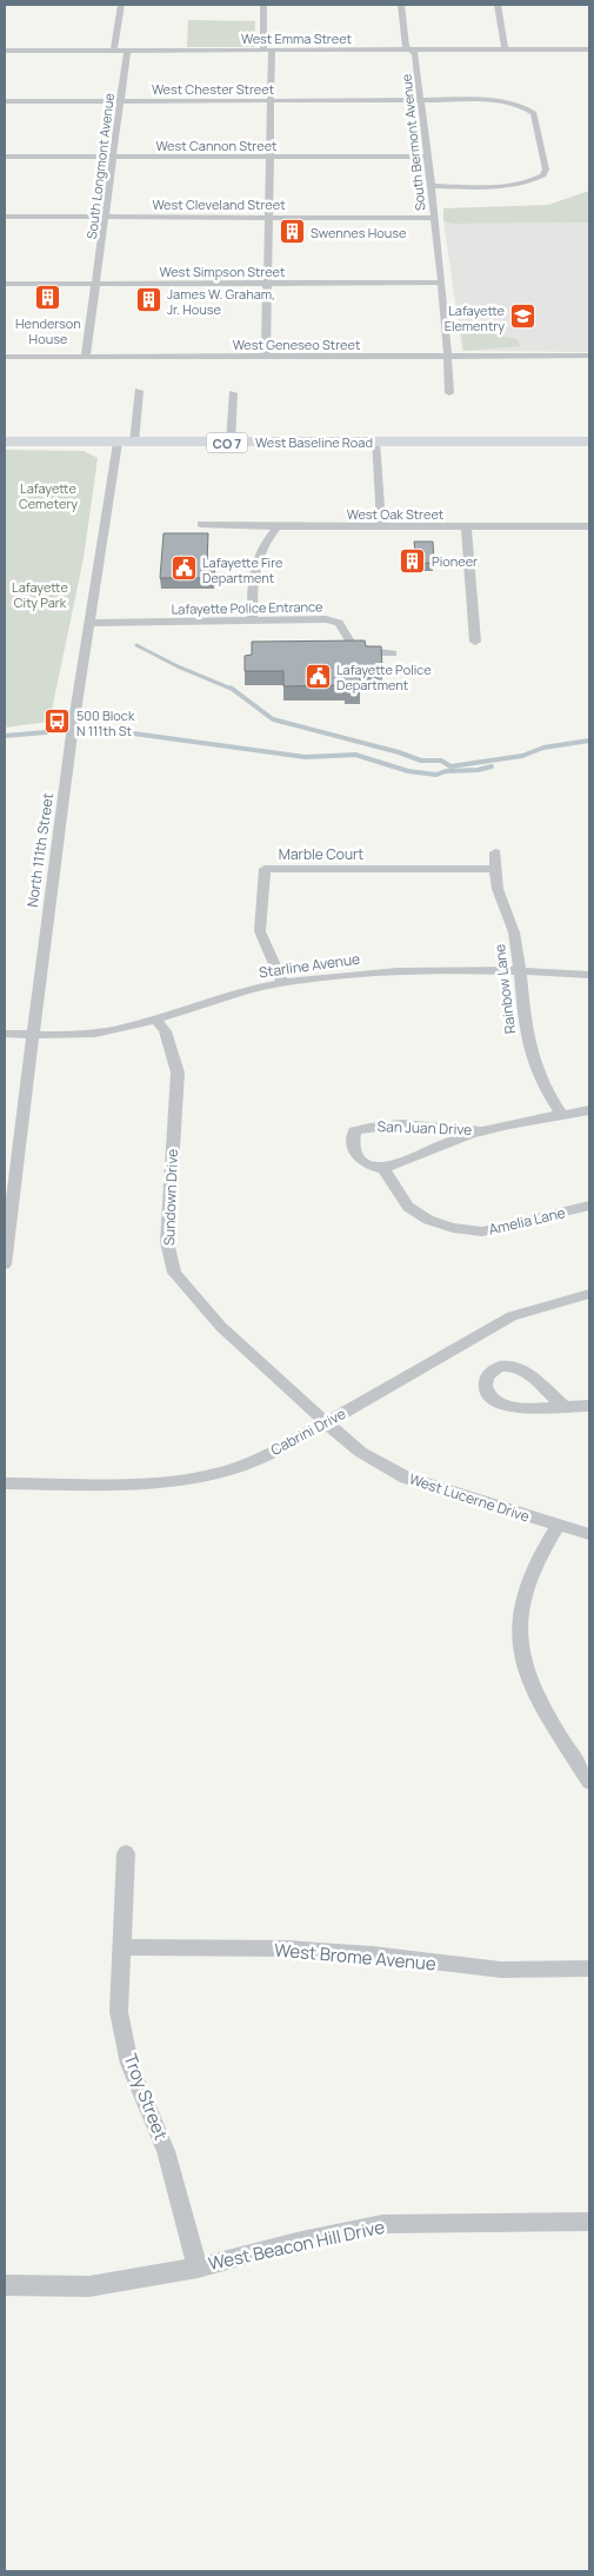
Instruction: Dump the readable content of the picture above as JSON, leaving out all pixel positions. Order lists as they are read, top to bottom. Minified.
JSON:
{"streets":{"main road":["West Baseline Road","CO 7"],"street":["West Emma Street","West Chester Street","South Bermont Avenue","West Cannon Street","South Longmont Avenue","West Cleveland Street","West Simpson Street","West Geneseo Street","West Oak Street","Lafayette Police Entrance","North 111th Street","Marble Court","Starline Avenue","Rainbow Lane","San Juan Drive","Sundown Drive","Amelia Lane","Cabrini Drive","West Lucerne Drive","West Brome Avenue","Troy Street","West Beacon Hill Drive"]},"crossings":[["West Emma Street","South Bermont Avenue"],["West Emma Street","South Longmont Avenue"],["West Chester Street","South Bermont Avenue"],["West Chester Street","South Longmont Avenue"],["South Bermont Avenue","West Cannon Street"],["South Bermont Avenue","West Cleveland Street"],["South Bermont Avenue","West Simpson Street"],["South Bermont Avenue","West Geneseo Street"],["West Cannon Street","South Longmont Avenue"],["South Longmont Avenue","West Cleveland Street"],["South Longmont Avenue","West Simpson Street"],["South Longmont Avenue","West Geneseo Street"],["West Baseline Road","North 111th Street"],["Lafayette Police Entrance","North 111th Street"],["North 111th Street","Starline Avenue"],["Marble Court","Starline Avenue"],["Marble Court","Rainbow Lane"],["Starline Avenue","Rainbow Lane"],["Starline Avenue","Sundown Drive"],["Rainbow Lane","San Juan Drive"],["San Juan Drive","Amelia Lane"],["Sundown Drive","Cabrini Drive"],["Sundown Drive","West Lucerne Drive"],["Cabrini Drive","West Lucerne Drive"],["West Brome Avenue","Troy Street"],["Troy Street","West Beacon Hill Drive"]],"parks":["Lafayette Cemetery","Lafayette City Park"],"places":{"building":["Swennes House","Henderson House","James W. Graham, Jr. House","Pioneer"],"school or university":["Lafayette Elementry"],"public building":["Lafayette Fire Department","Lafayette Police Department"],"bus stop":["500 Block N 111th St"]}}
